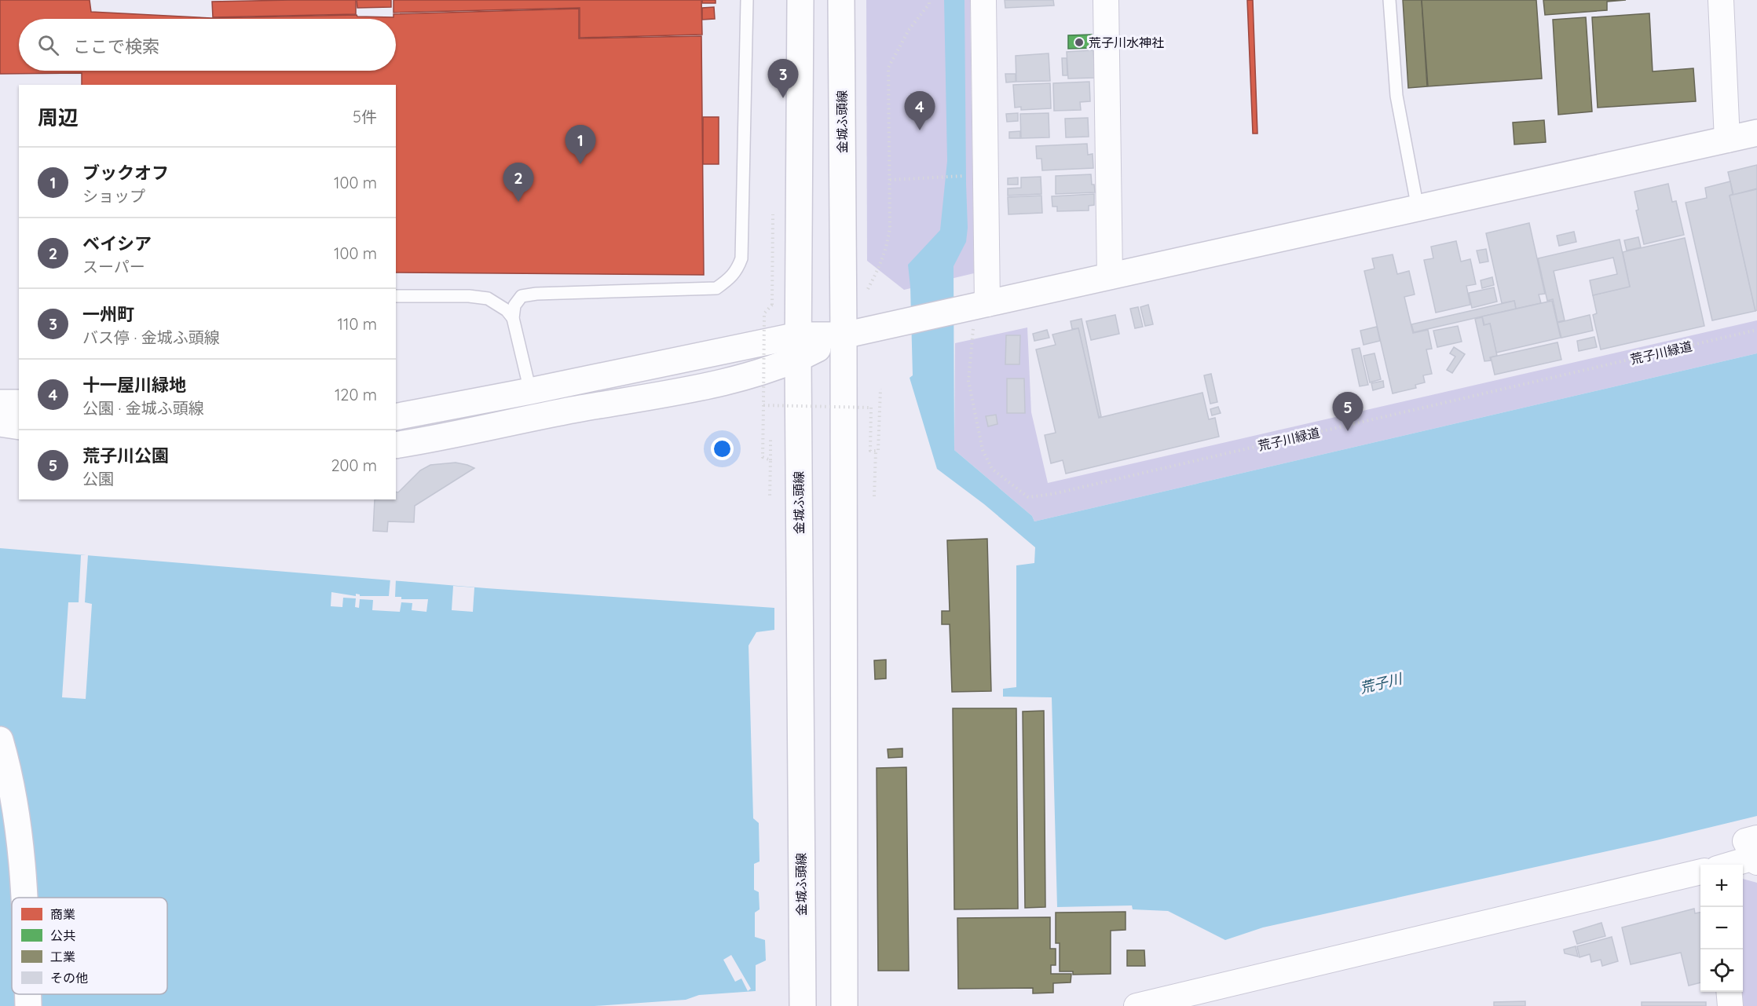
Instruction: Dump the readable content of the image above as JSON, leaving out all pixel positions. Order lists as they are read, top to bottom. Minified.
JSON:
{"streets":{"street":["金城ふ頭線"],"path":["荒子川緑道"]},"water":["荒子川"],"places":["荒子川水神社"],"legend":["商業","公共","工業","その他"],"page":{"search":"ここで検索","pins":["3","4","1","2","5"],"heading":["周辺","5件"],"list":[{"mark":"1","name":"ブックオフ","note":"ショップ","value":"100 m"},{"mark":"2","name":"ベイシア","note":"スーパー","value":"100 m"},{"mark":"3","name":"一州町","note":"バス停 · 金城ふ頭線","value":"110 m"},{"mark":"4","name":"十一屋川緑地","note":"公園 · 金城ふ頭線","value":"120 m"},{"mark":"5","name":"荒子川公園","note":"公園","value":"200 m"}],"map_buttons":["+","−"]}}
